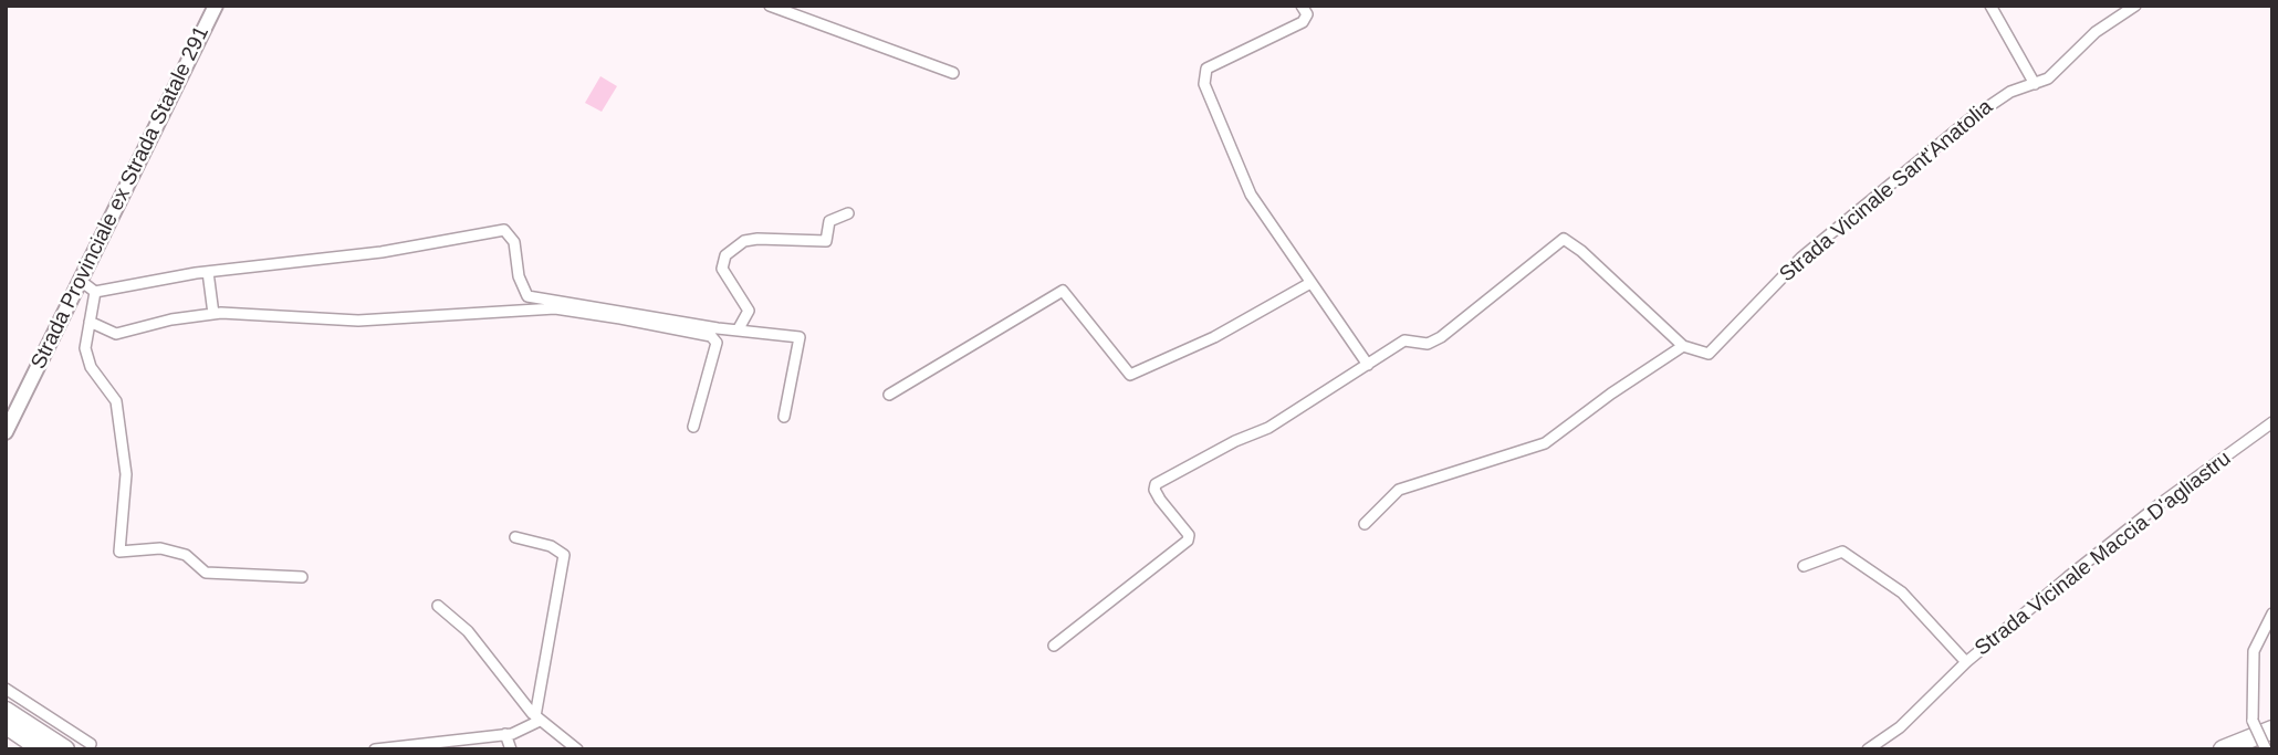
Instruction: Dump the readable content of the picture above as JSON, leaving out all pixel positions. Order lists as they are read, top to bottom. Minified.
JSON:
{"streets":{"street":["Strada Vicinale Sant'Anatolia","Strada Provinciale ex Strada Statale 291","Strada Vicinale Maccia D'agliastru"]}}
